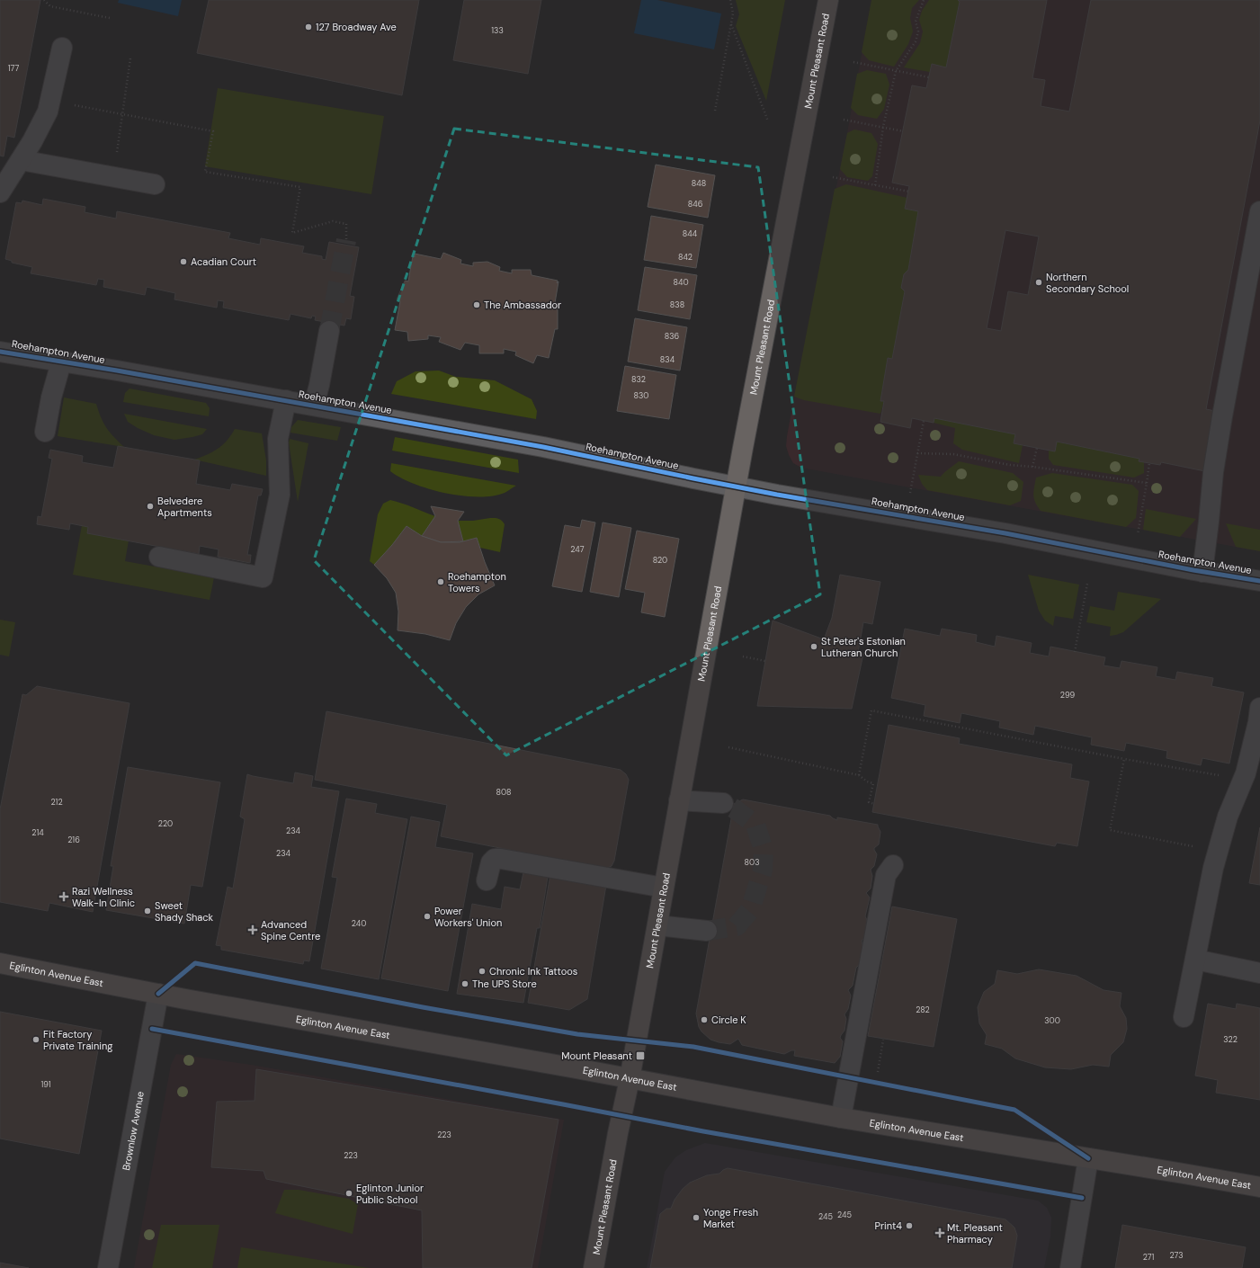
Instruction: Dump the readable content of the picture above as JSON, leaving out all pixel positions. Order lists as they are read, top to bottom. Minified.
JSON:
{"streets":{"main road":["Mount Pleasant Road","Eglinton Avenue East"],"street":["Roehampton Avenue","Brownlow Avenue"]},"crossings":[["Mount Pleasant Road","Roehampton Avenue"],["Mount Pleasant Road","Eglinton Avenue East"],["Eglinton Avenue East","Brownlow Avenue"]],"places":{"other":["127 Broadway Ave","Acadian Court","Northern Secondary School","The Ambassador","Belvedere Apartments","Roehampton Towers","St Peter's Estonian Lutheran Church","Sweet Shady Shack","Power Workers' Union","Chronic Ink Tattoos","The UPS Store","Circle K","Fit Factory Private Training","Eglinton Junior Public School","Yonge Fresh Market","Print4"],"health":["Razi Wellness Walk-In Clinic","Advanced Spine Centre","Mt. Pleasant Pharmacy"],"transit":["Mount Pleasant"]},"house_numbers":["133","177","848","846","844","842","840","838","836","834","832","830","247","820","299","808","212","220","234","214","216","234","803","240","282","300","322","191","223","223","245","245","273","271"]}
